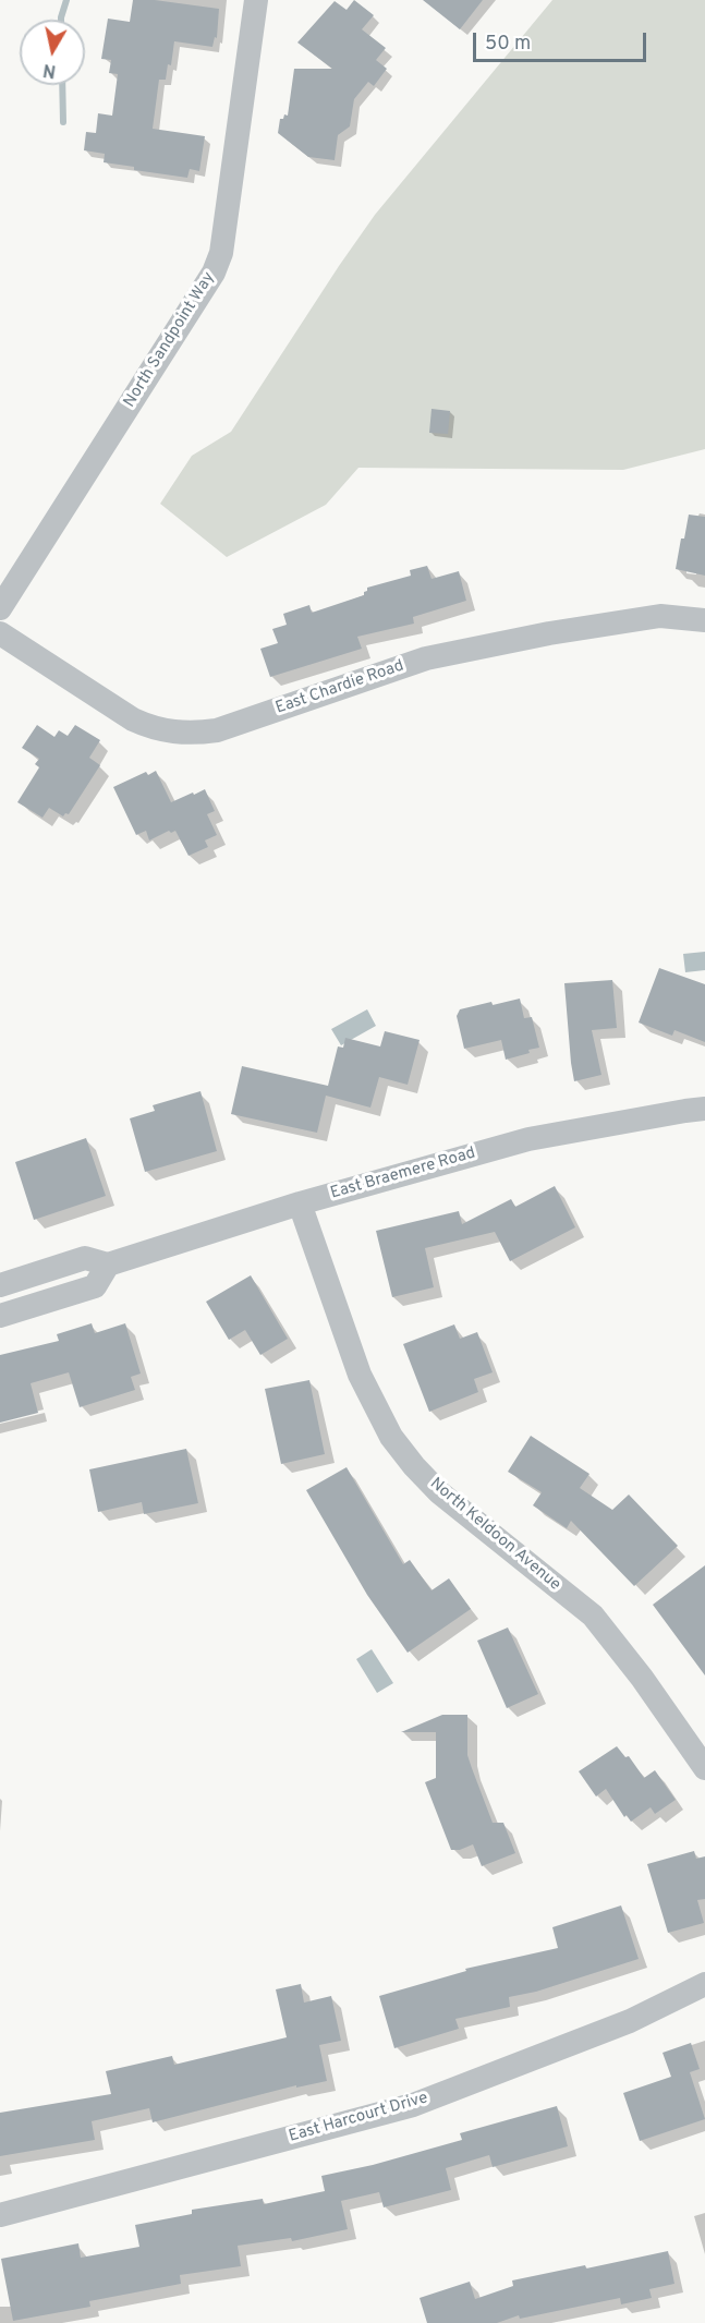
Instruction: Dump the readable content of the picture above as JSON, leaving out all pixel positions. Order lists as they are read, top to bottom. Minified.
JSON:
{"streets":{"street":["North Sandpoint Way","East Chardie Road","East Braemere Road","North Keldoon Avenue","East Harcourt Drive"]},"crossings":[["East Braemere Road","North Keldoon Avenue"]],"scale_bar":"50 m","north":"bottom"}
